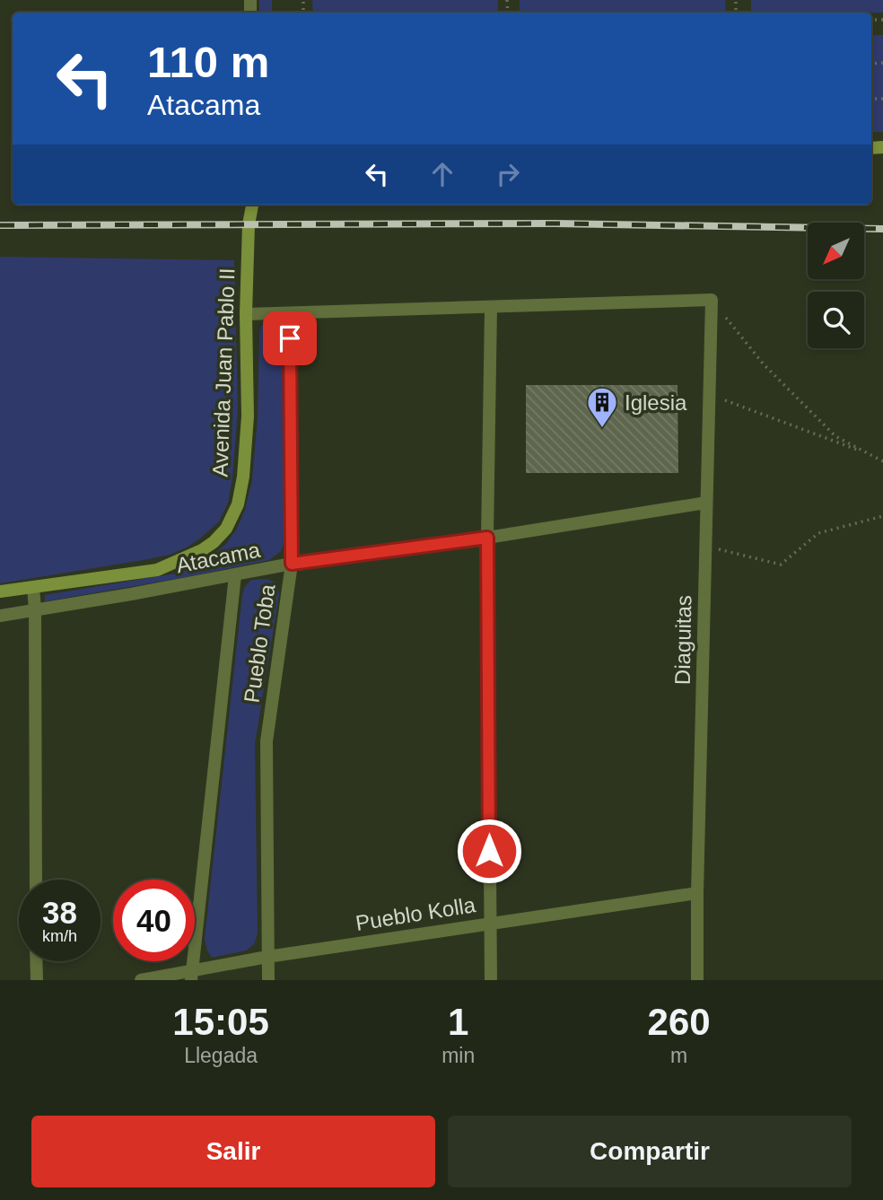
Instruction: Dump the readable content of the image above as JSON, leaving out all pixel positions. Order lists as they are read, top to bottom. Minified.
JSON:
{"streets":{"main road":["Avenida Juan Pablo II"],"street":["Atacama","Diaguitas","Pueblo Toba","Pueblo Kolla"]},"crossings":[["Atacama","Diaguitas"],["Atacama","Pueblo Toba"],["Diaguitas","Pueblo Kolla"],["Pueblo Toba","Pueblo Kolla"]],"places":{"building":["Iglesia"]},"north":"bottom left","page":{"turn":["110 m","Atacama"],"speed":"38 km/h","limit":"40","eta":["15:05","Llegada","1","min","260","m"],"buttons":["Salir","Compartir"]}}
